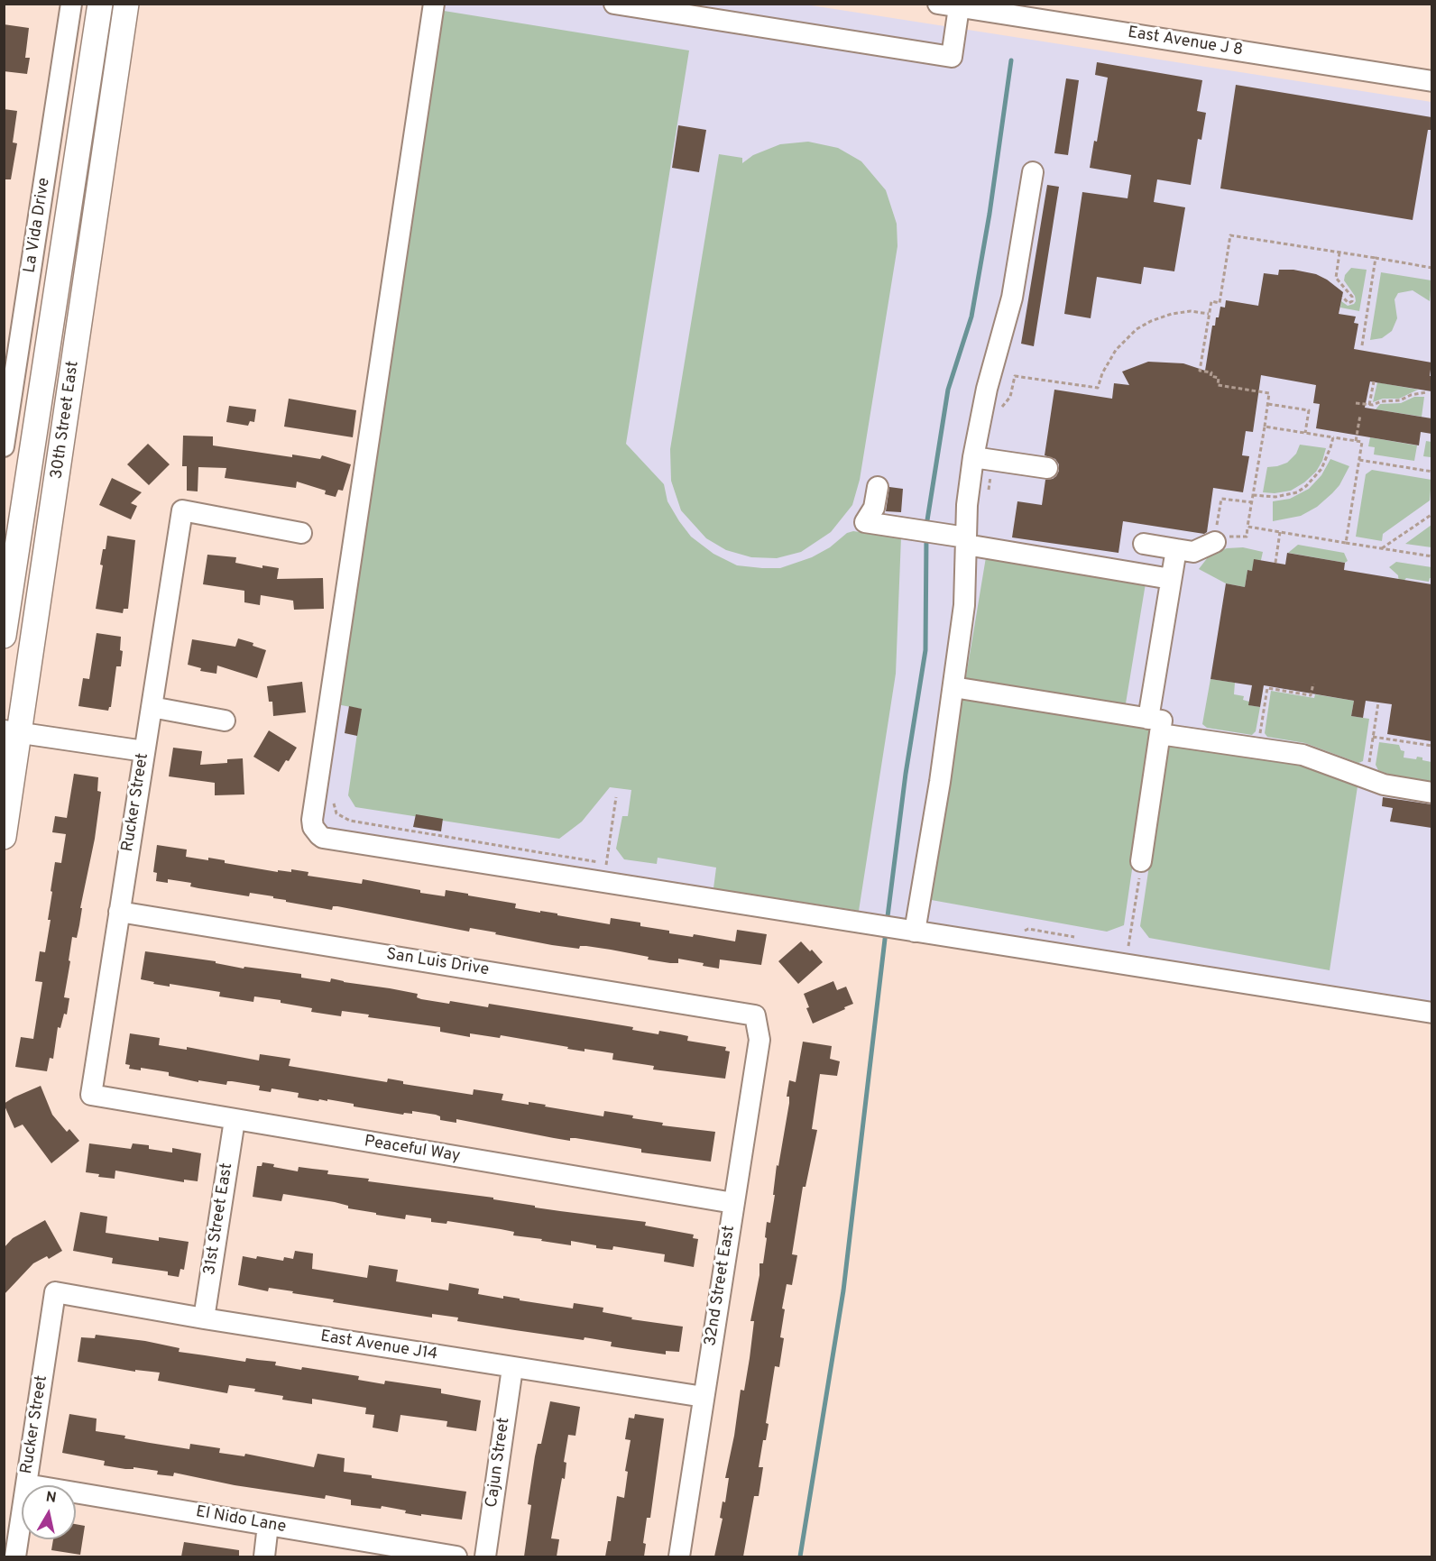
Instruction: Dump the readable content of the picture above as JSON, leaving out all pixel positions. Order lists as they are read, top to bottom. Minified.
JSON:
{"streets":{"main road":["30th Street East"],"street":["East Avenue J 8","La Vida Drive","Rucker Street","San Luis Drive","Peaceful Way","31st Street East","32nd Street East","East Avenue J14","Cajun Street","El Nido Lane"]},"crossings":[["Rucker Street","San Luis Drive"],["Rucker Street","Peaceful Way"],["Rucker Street","East Avenue J14"],["Rucker Street","El Nido Lane"],["San Luis Drive","32nd Street East"],["Peaceful Way","31st Street East"],["Peaceful Way","32nd Street East"],["31st Street East","East Avenue J14"],["32nd Street East","East Avenue J14"],["East Avenue J14","Cajun Street"]],"north":"top"}
